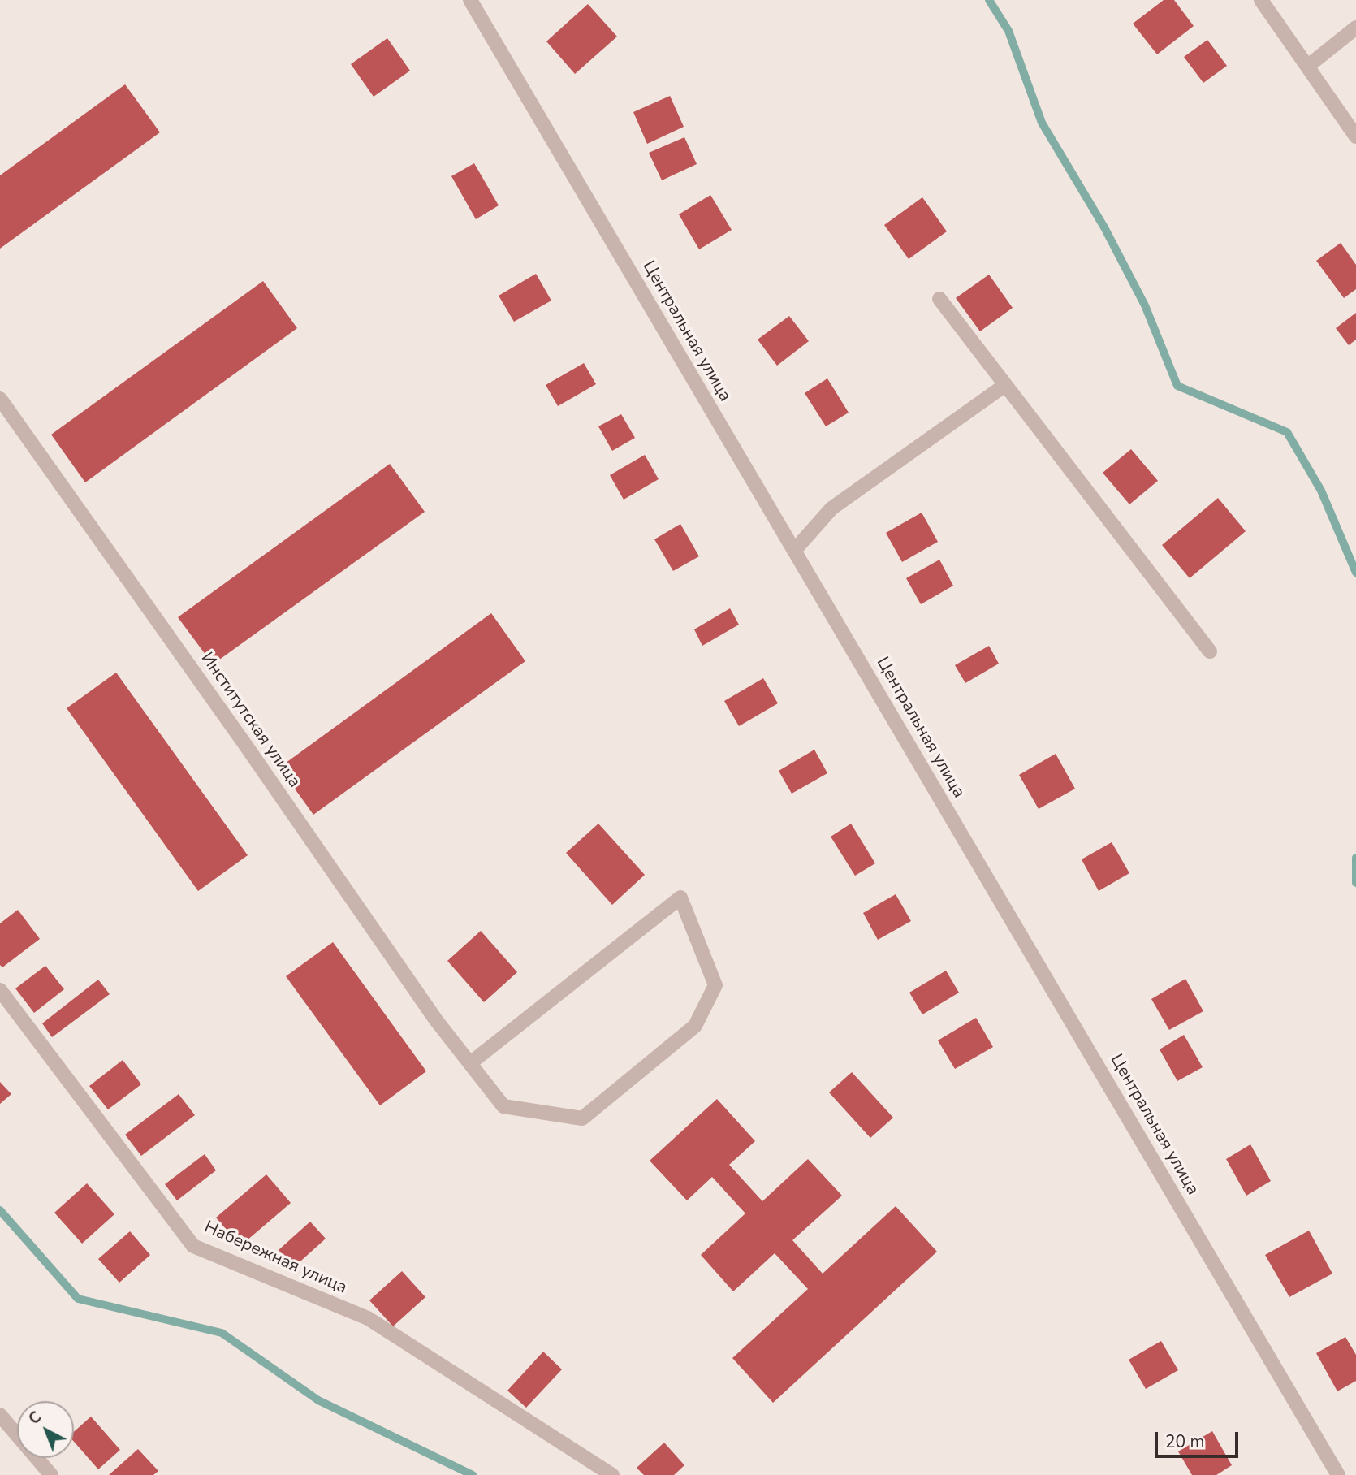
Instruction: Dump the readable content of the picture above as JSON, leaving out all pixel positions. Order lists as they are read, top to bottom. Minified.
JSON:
{"streets":{"street":["Центральная улица","Институтская улица","Набережная улица"]},"scale_bar":"20 m","north":"top left"}
